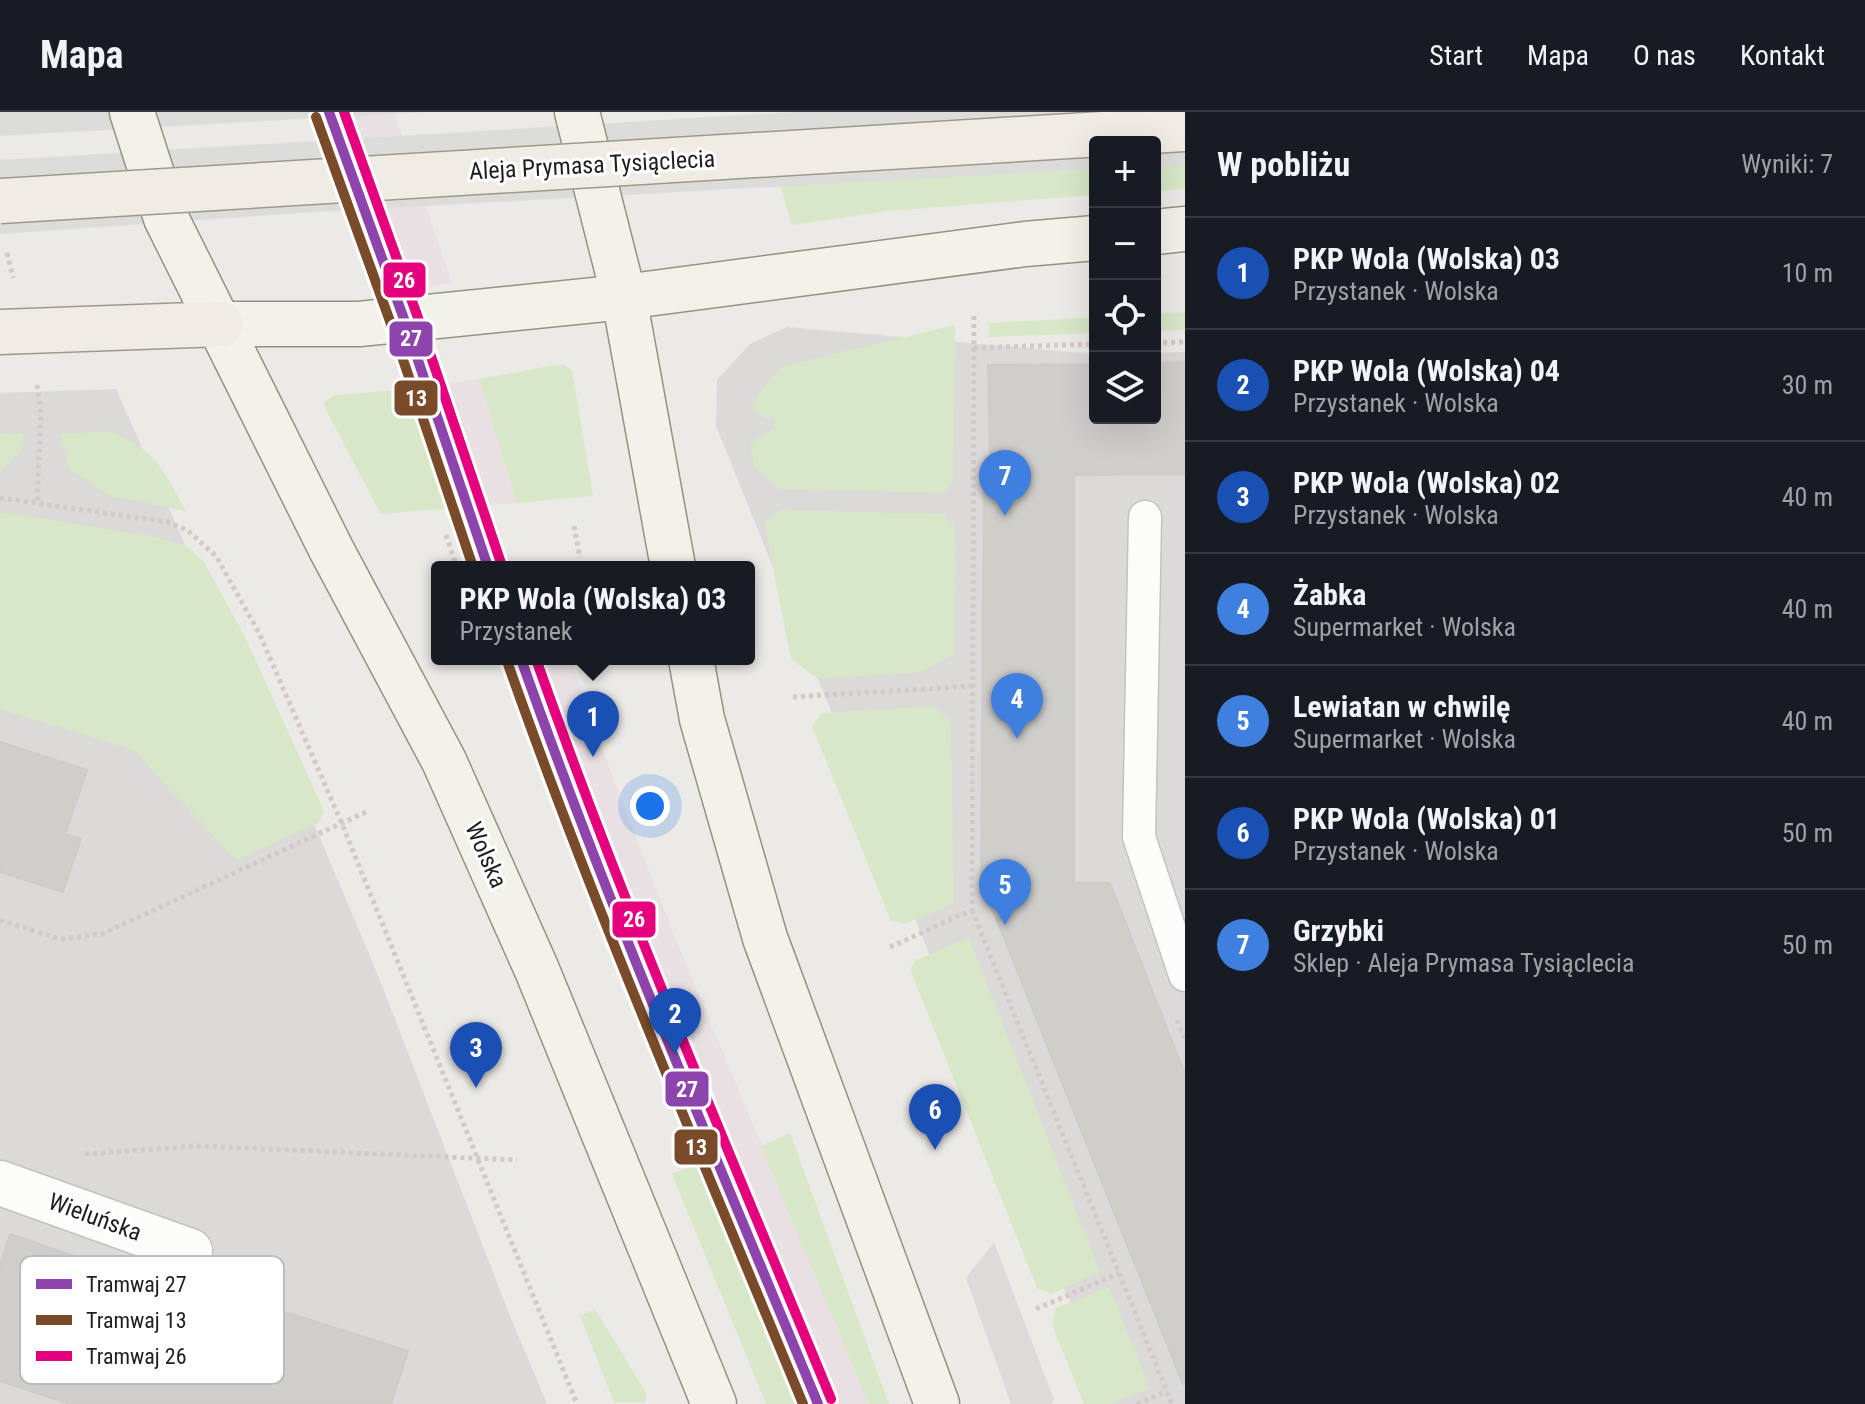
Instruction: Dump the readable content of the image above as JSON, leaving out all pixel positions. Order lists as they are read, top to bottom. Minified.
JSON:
{"streets":{"main road":["Aleja Prymasa Tysiąclecia","Wolska"],"street":["Wieluńska"]},"lines":["tram line 27","tram line 26","tram line 13"],"legend":["Tramwaj 27","Tramwaj 13","Tramwaj 26"],"page":{"header":"Mapa","nav":["Start","Mapa","O nas","Kontakt"],"heading":["W pobliżu","Wyniki: 7"],"map_buttons":["+","−"],"list":[{"mark":"1","name":"PKP Wola (Wolska) 03","note":"Przystanek · Wolska","value":"10 m"},{"mark":"2","name":"PKP Wola (Wolska) 04","note":"Przystanek · Wolska","value":"30 m"},{"mark":"3","name":"PKP Wola (Wolska) 02","note":"Przystanek · Wolska","value":"40 m"},{"mark":"4","name":"Żabka","note":"Supermarket · Wolska","value":"40 m"},{"mark":"5","name":"Lewiatan w chwilę","note":"Supermarket · Wolska","value":"40 m"},{"mark":"6","name":"PKP Wola (Wolska) 01","note":"Przystanek · Wolska","value":"50 m"},{"mark":"7","name":"Grzybki","note":"Sklep · Aleja Prymasa Tysiąclecia","value":"50 m"}],"pins":["7","4","1","5","2","3","6"],"popup":["PKP Wola (Wolska) 03","Przystanek"]}}
